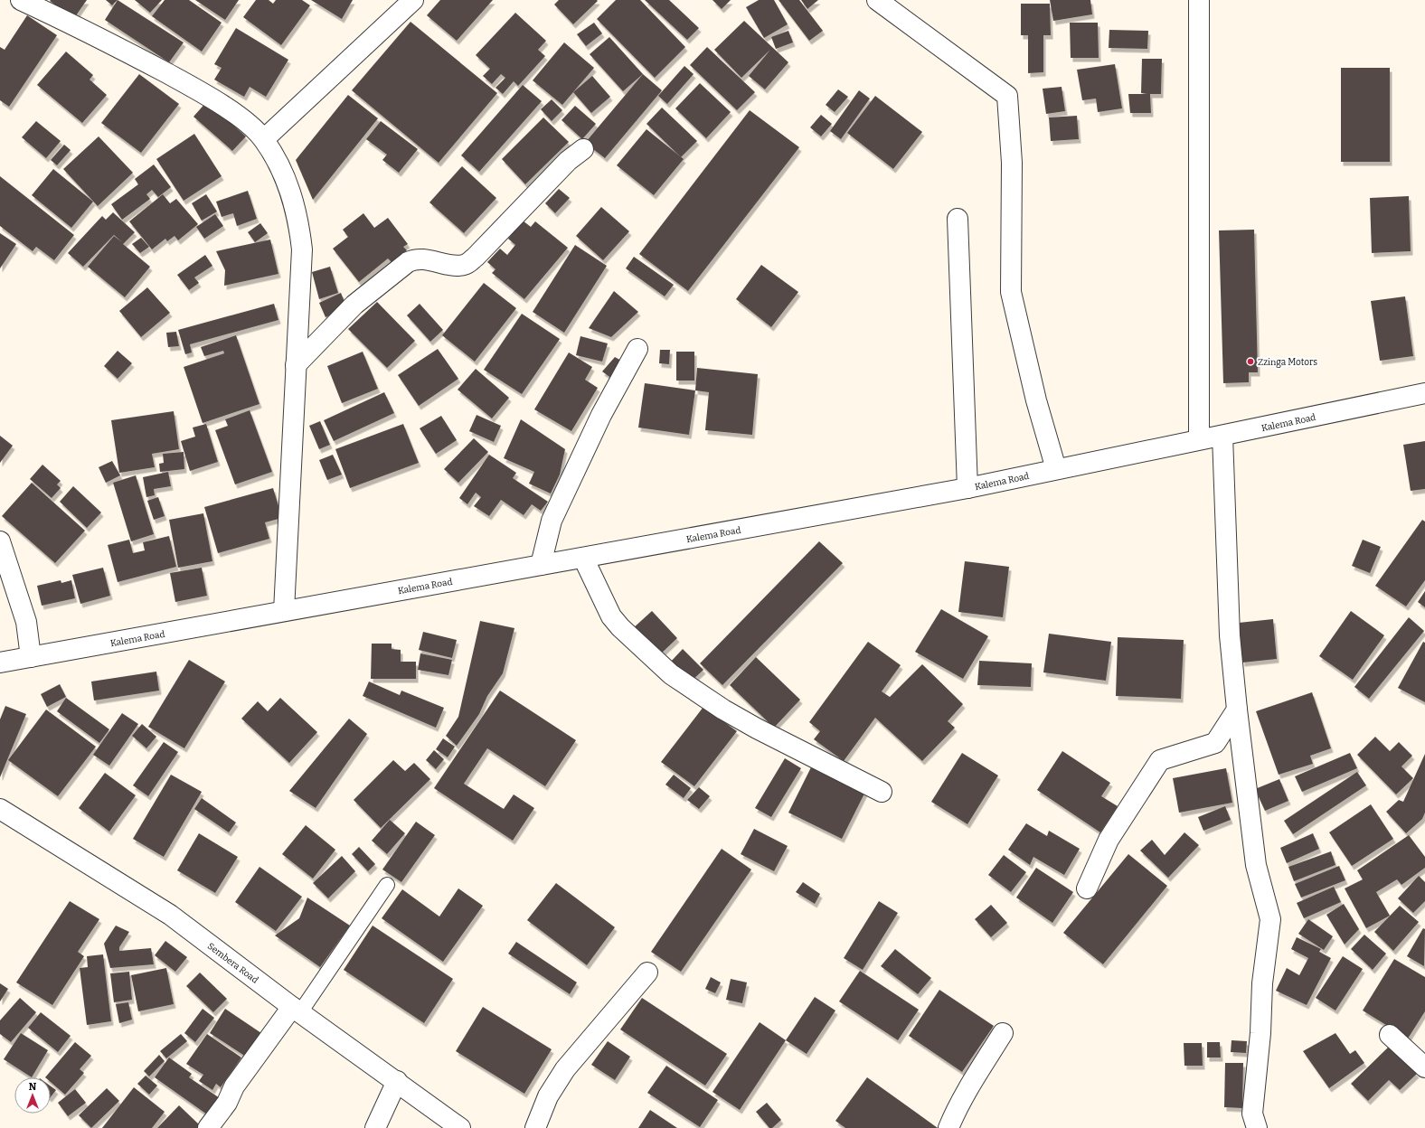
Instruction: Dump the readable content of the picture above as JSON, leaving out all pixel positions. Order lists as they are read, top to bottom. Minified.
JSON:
{"streets":{"street":["Kalema Road","Sembera Road"]},"places":["Zzinga Motors"],"north":"top"}
